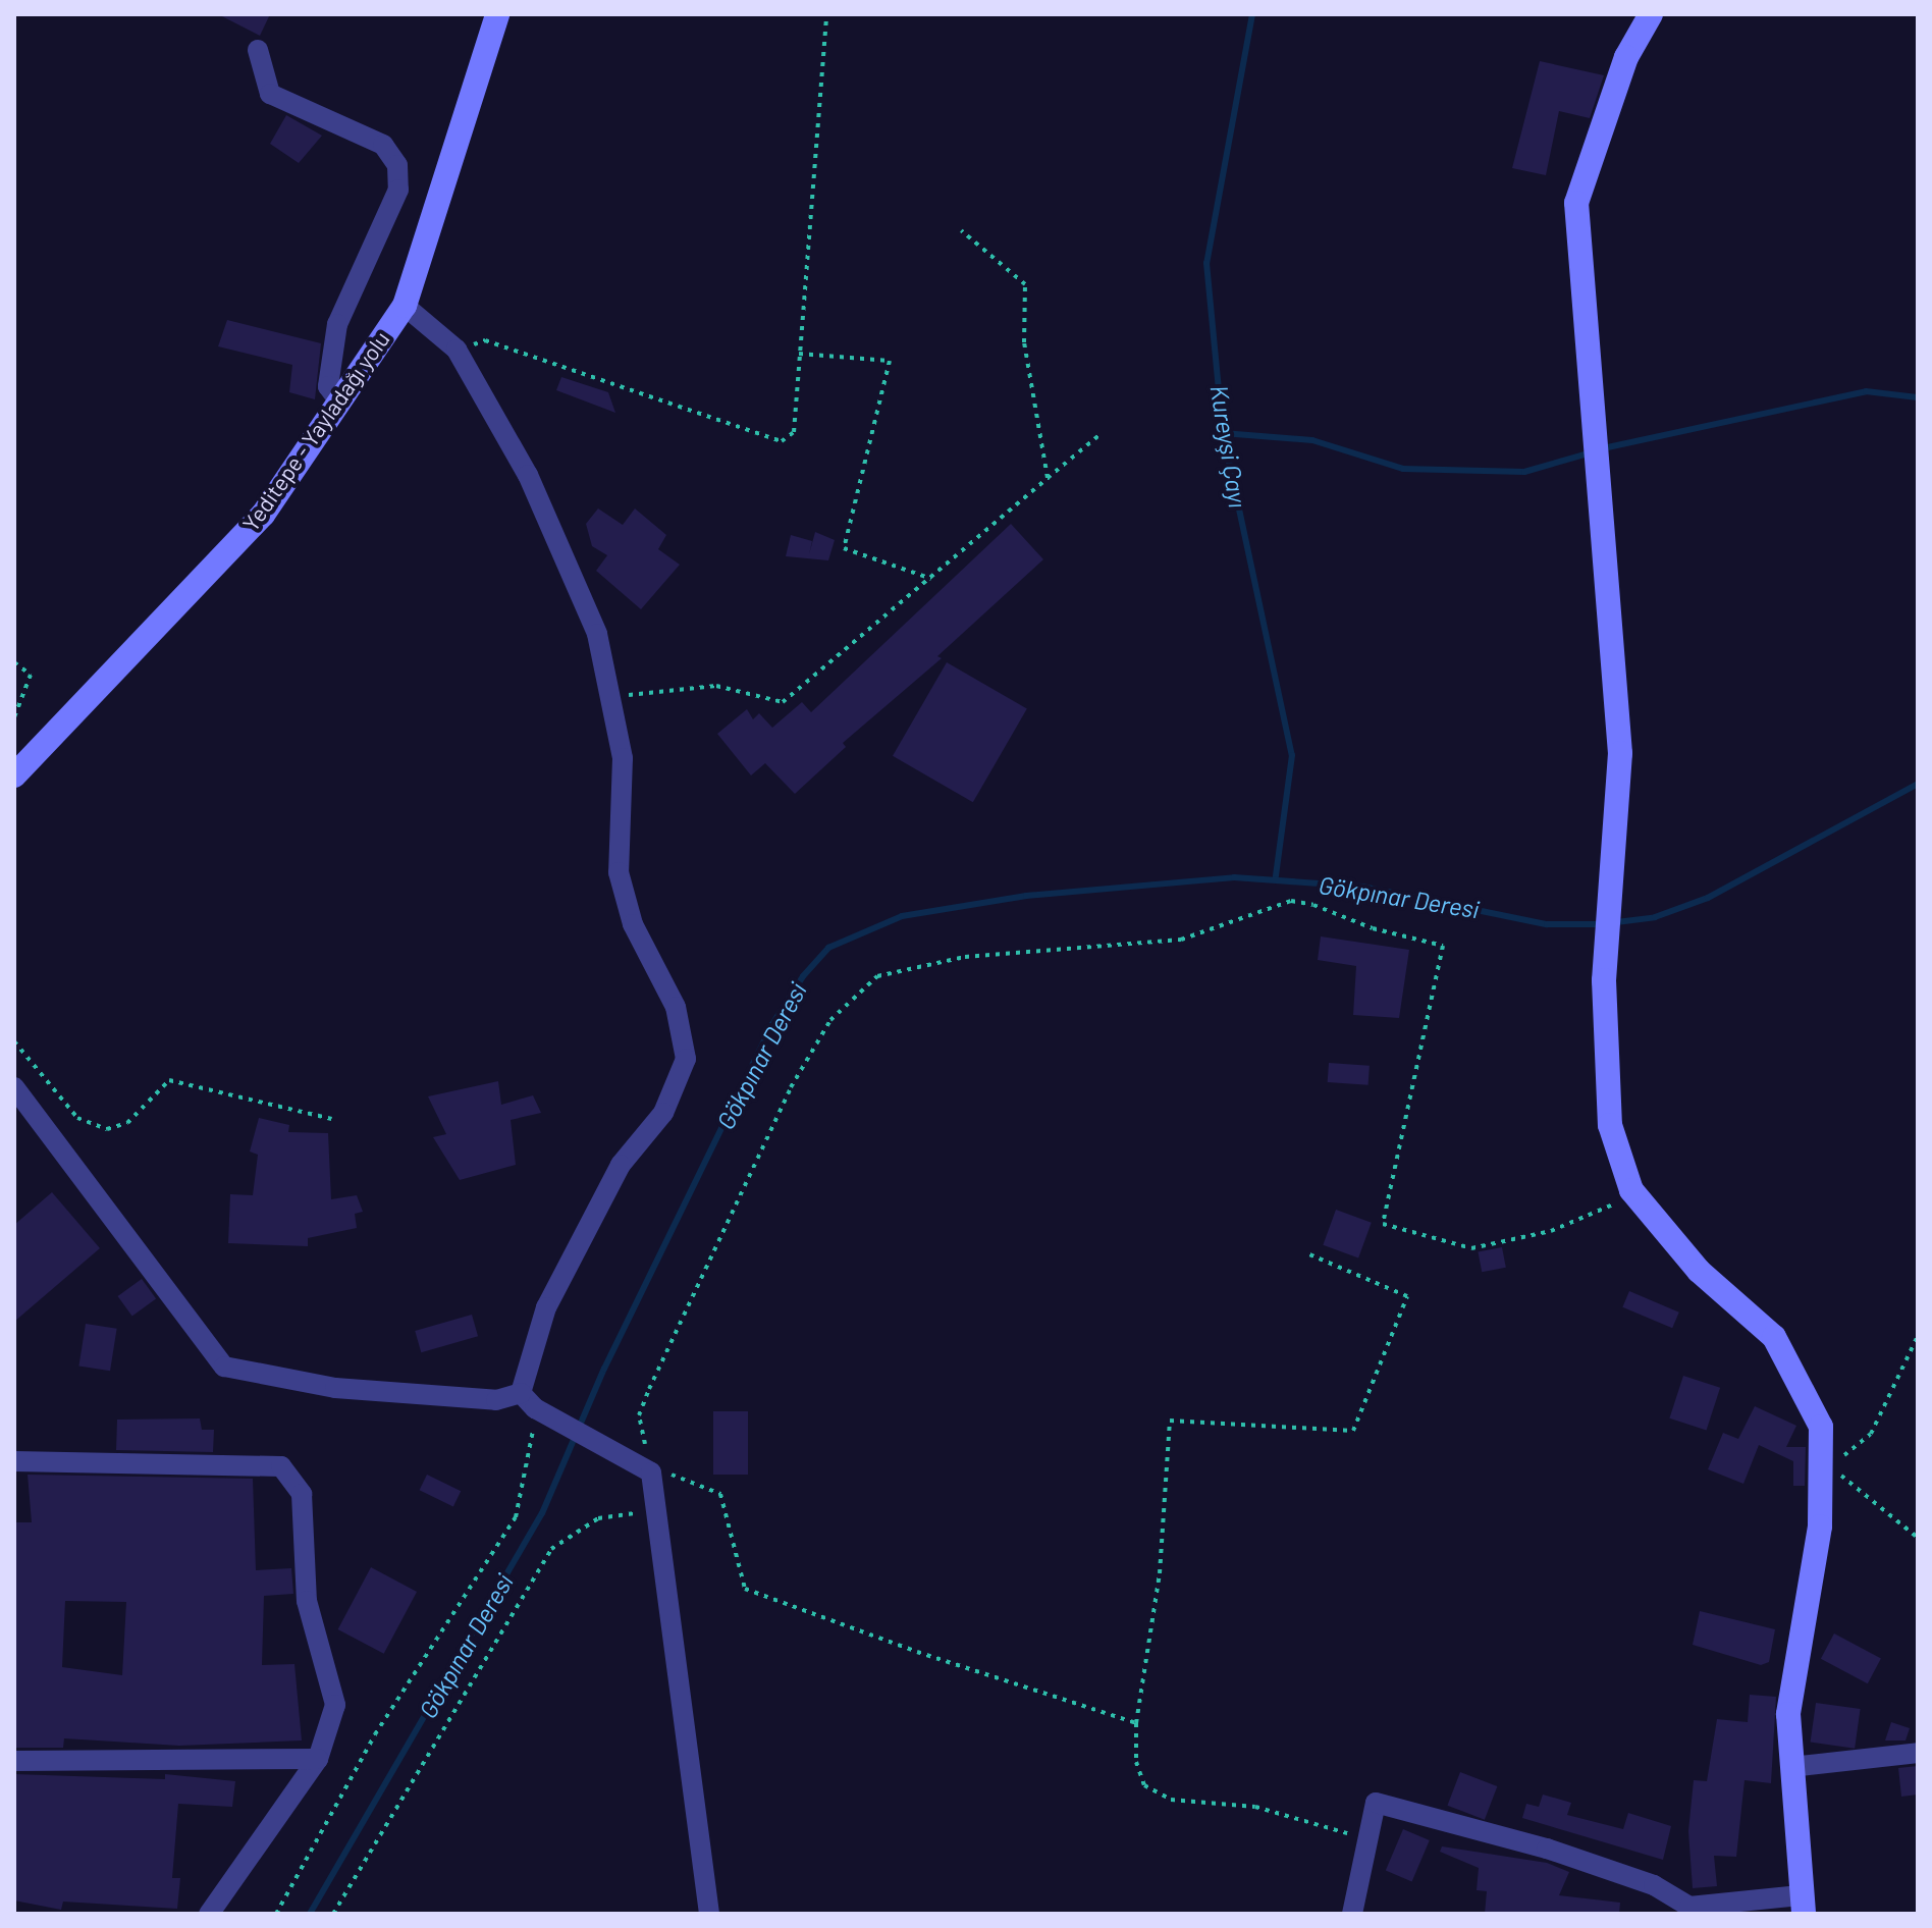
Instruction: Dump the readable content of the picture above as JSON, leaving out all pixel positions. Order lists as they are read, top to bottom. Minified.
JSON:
{"streets":{"street":["Yeditepe - Yayladağı yolu"]},"water":["Kureyşi Çayı","Gökpınar Deresi"]}
